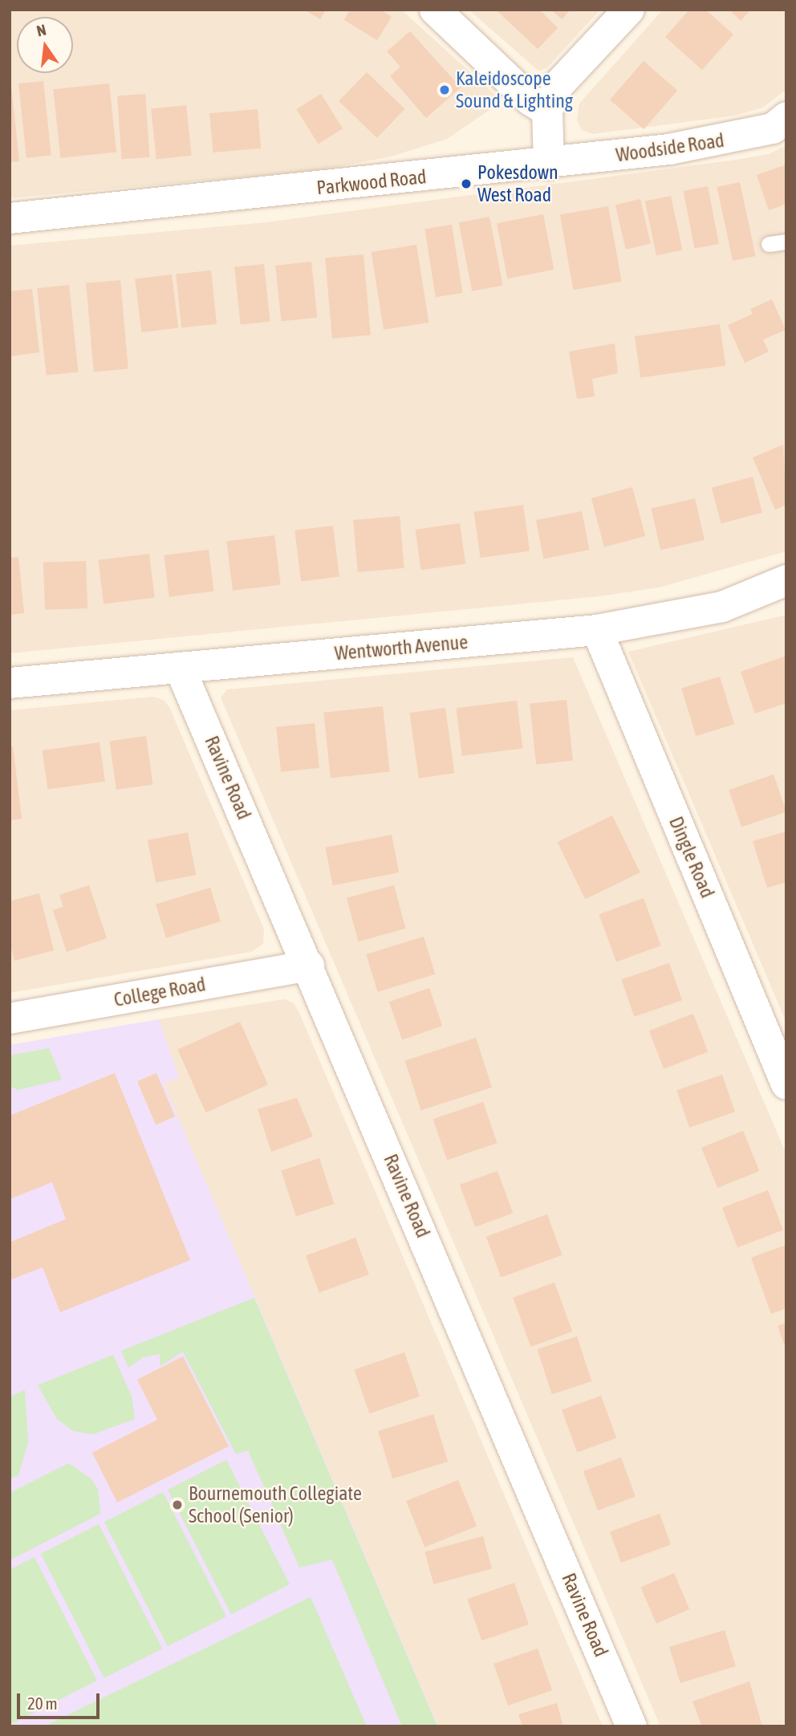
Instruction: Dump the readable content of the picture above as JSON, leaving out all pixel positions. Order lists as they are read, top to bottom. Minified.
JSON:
{"streets":{"street":["Woodside Road","Parkwood Road","Wentworth Avenue","Ravine Road","Dingle Road","College Road"]},"crossings":[["Woodside Road","Parkwood Road"],["Wentworth Avenue","Ravine Road"],["Wentworth Avenue","Dingle Road"],["Ravine Road","College Road"]],"places":["Kaleidoscope Sound & Lighting","Pokesdown West Road","Bournemouth Collegiate School (Senior)"],"scale_bar":"20 m","north":"top"}
